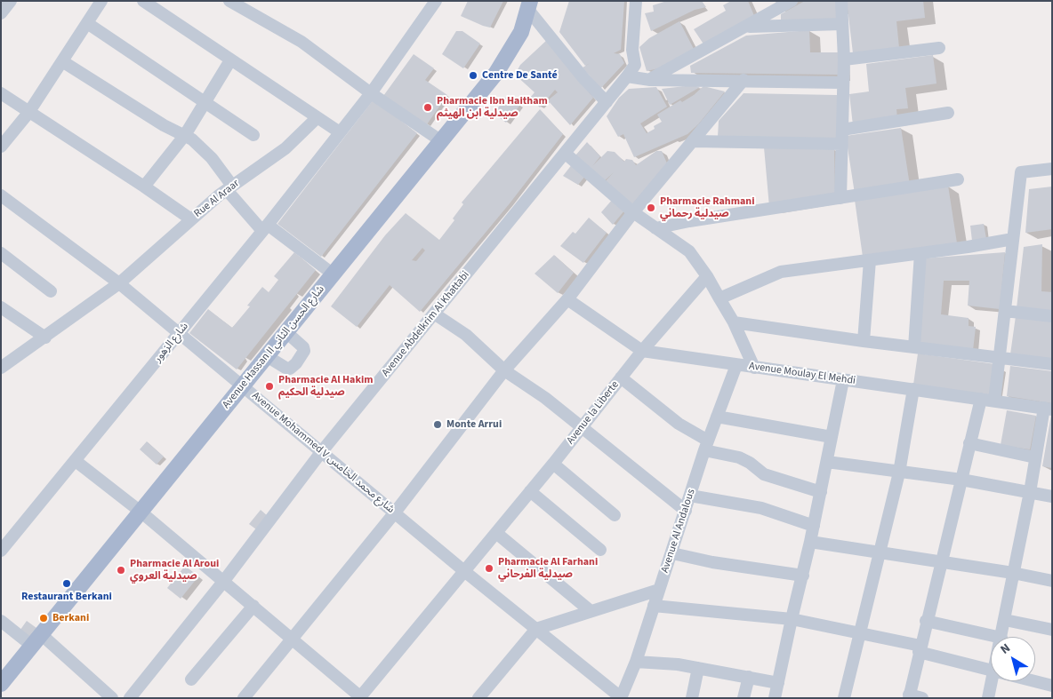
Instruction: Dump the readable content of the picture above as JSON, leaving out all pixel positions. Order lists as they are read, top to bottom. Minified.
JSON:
{"streets":{"main road":["Avenue Hassan II شارع الحسن الثاني"],"street":["Rue Al Araar","Avenue Abdelkrim Al Khattabi","شارع الزهور","Avenue Moulay El Mehdi","Avenue la Liberte","Avenue Mohammed V شارع محمد الخامس","Avenue Al Andalous"]},"crossings":[["Rue Al Araar","Avenue Mohammed V شارع محمد الخامس"],["Avenue Abdelkrim Al Khattabi","Avenue Mohammed V شارع محمد الخامس"],["شارع الزهور","Avenue Mohammed V شارع محمد الخامس"],["Avenue Hassan II شارع الحسن الثاني","Avenue Mohammed V شارع محمد الخامس"],["Avenue Moulay El Mehdi","Avenue la Liberte"],["Avenue Moulay El Mehdi","Avenue Al Andalous"],["Avenue la Liberte","Avenue Mohammed V شارع محمد الخامس"],["Avenue Mohammed V شارع محمد الخامس","Avenue Al Andalous"]],"places":["Centre De Santé","Pharmacie Ibn Haitham صيدلية ابن الهيثم","Pharmacie Rahmani صيدلية رحماني","Pharmacie Al Hakim صيدلية الحكيم","Monte Arrui","Pharmacie Al Farhani صيدلية الفرحاني","Pharmacie Al Aroui صيدلية العروي","Restaurant Berkani","Berkani"],"north":"top left"}
